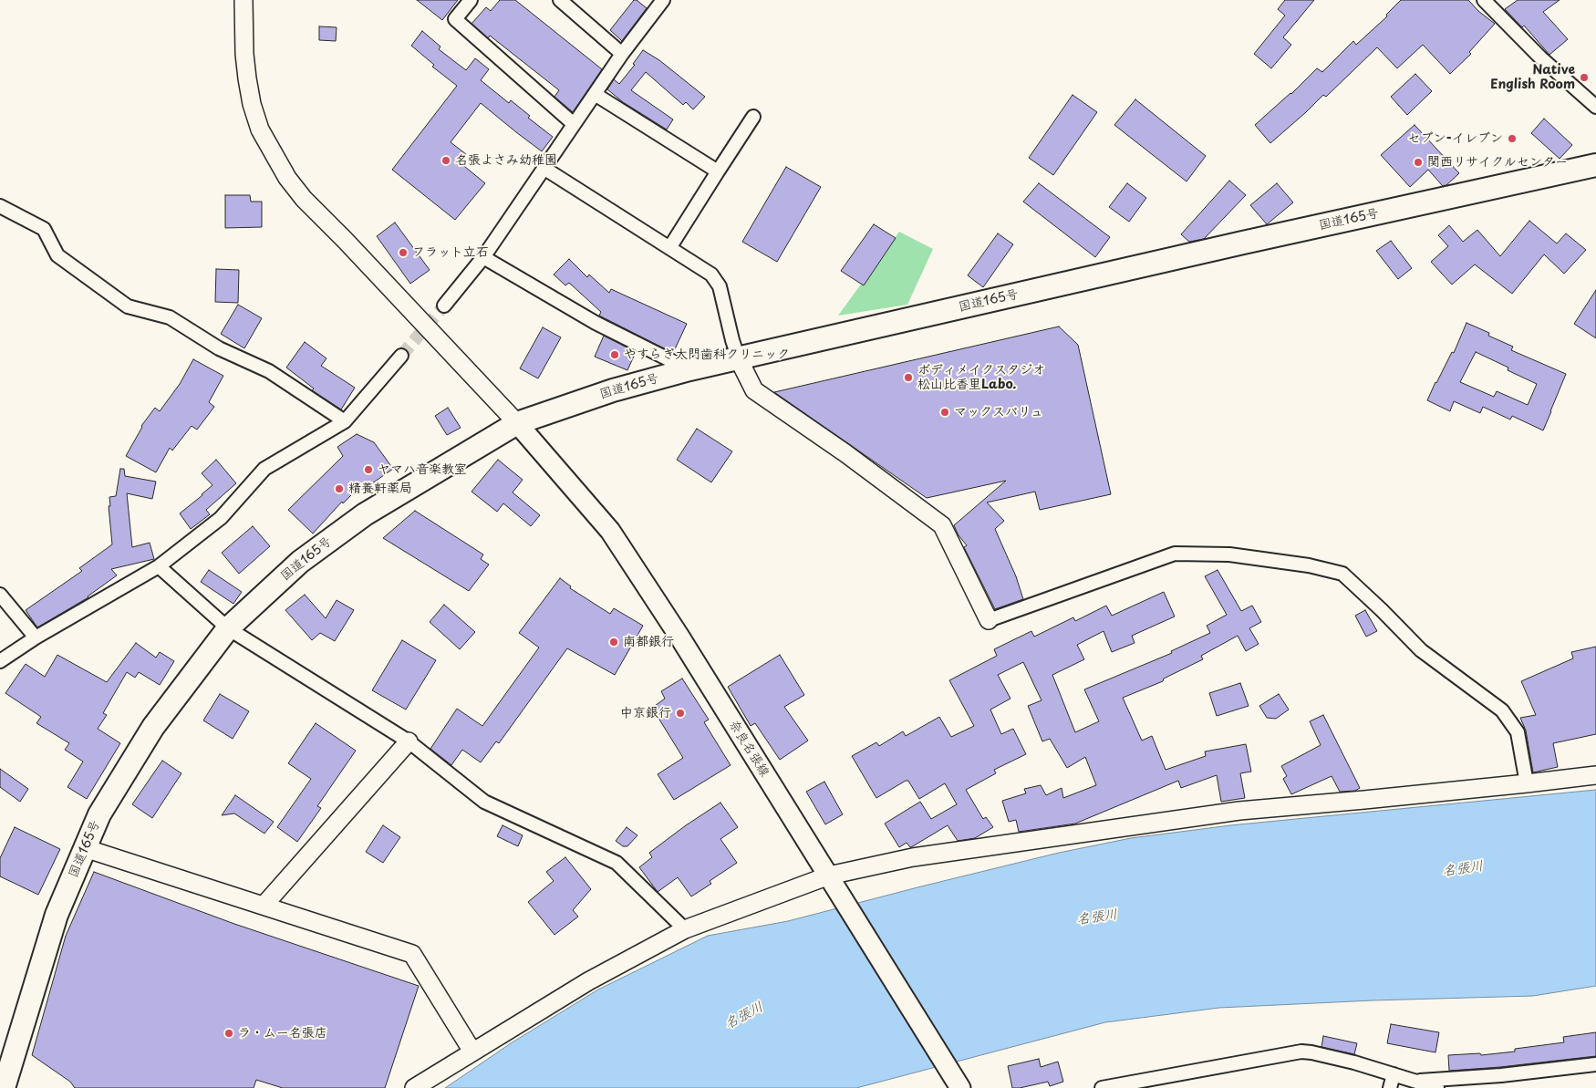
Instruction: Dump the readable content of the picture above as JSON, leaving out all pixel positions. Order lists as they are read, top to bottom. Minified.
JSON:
{"streets":{"highway":["国道165号"],"main road":["奈良名張線"]},"crossings":[["国道165号","奈良名張線"]],"water":["名張川"],"places":["Native English Room","セブン-イレブン","名張よさみ幼稚園","関西リサイクルセンター","フラット立石","やすらぎ大門歯科クリニック","ボディメイクスタジオ 松山比香里Labo.","マックスバリュ","ヤマハ音楽教室","精養軒薬局","南都銀行","中京銀行","ラ・ムー名張店"]}
